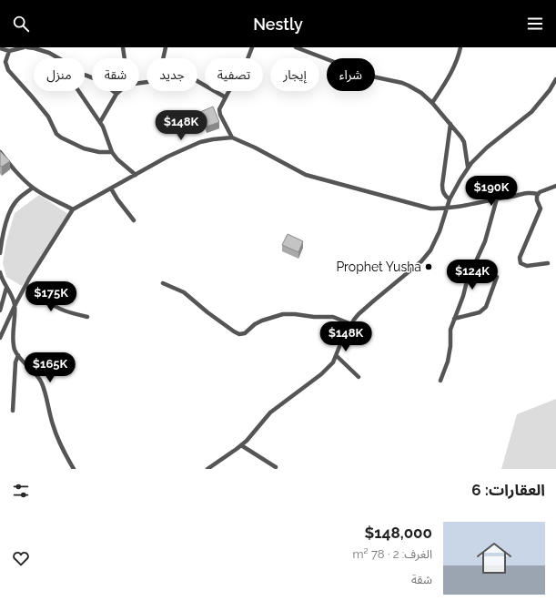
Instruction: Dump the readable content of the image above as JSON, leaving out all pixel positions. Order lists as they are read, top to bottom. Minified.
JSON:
{"places":["Prophet Yusha"],"page":{"header":"Nestly","chip":["شراء","إيجار","تصفية","جديد","شقة","منزل"],"price":["$148K","$190K","$124K","$175K","$148K","$165K"],"heading":"العقارات: 6","list":[{"name":"$148,000","note":"الغرف: 2 · 78 m² · شقة"}]}}
